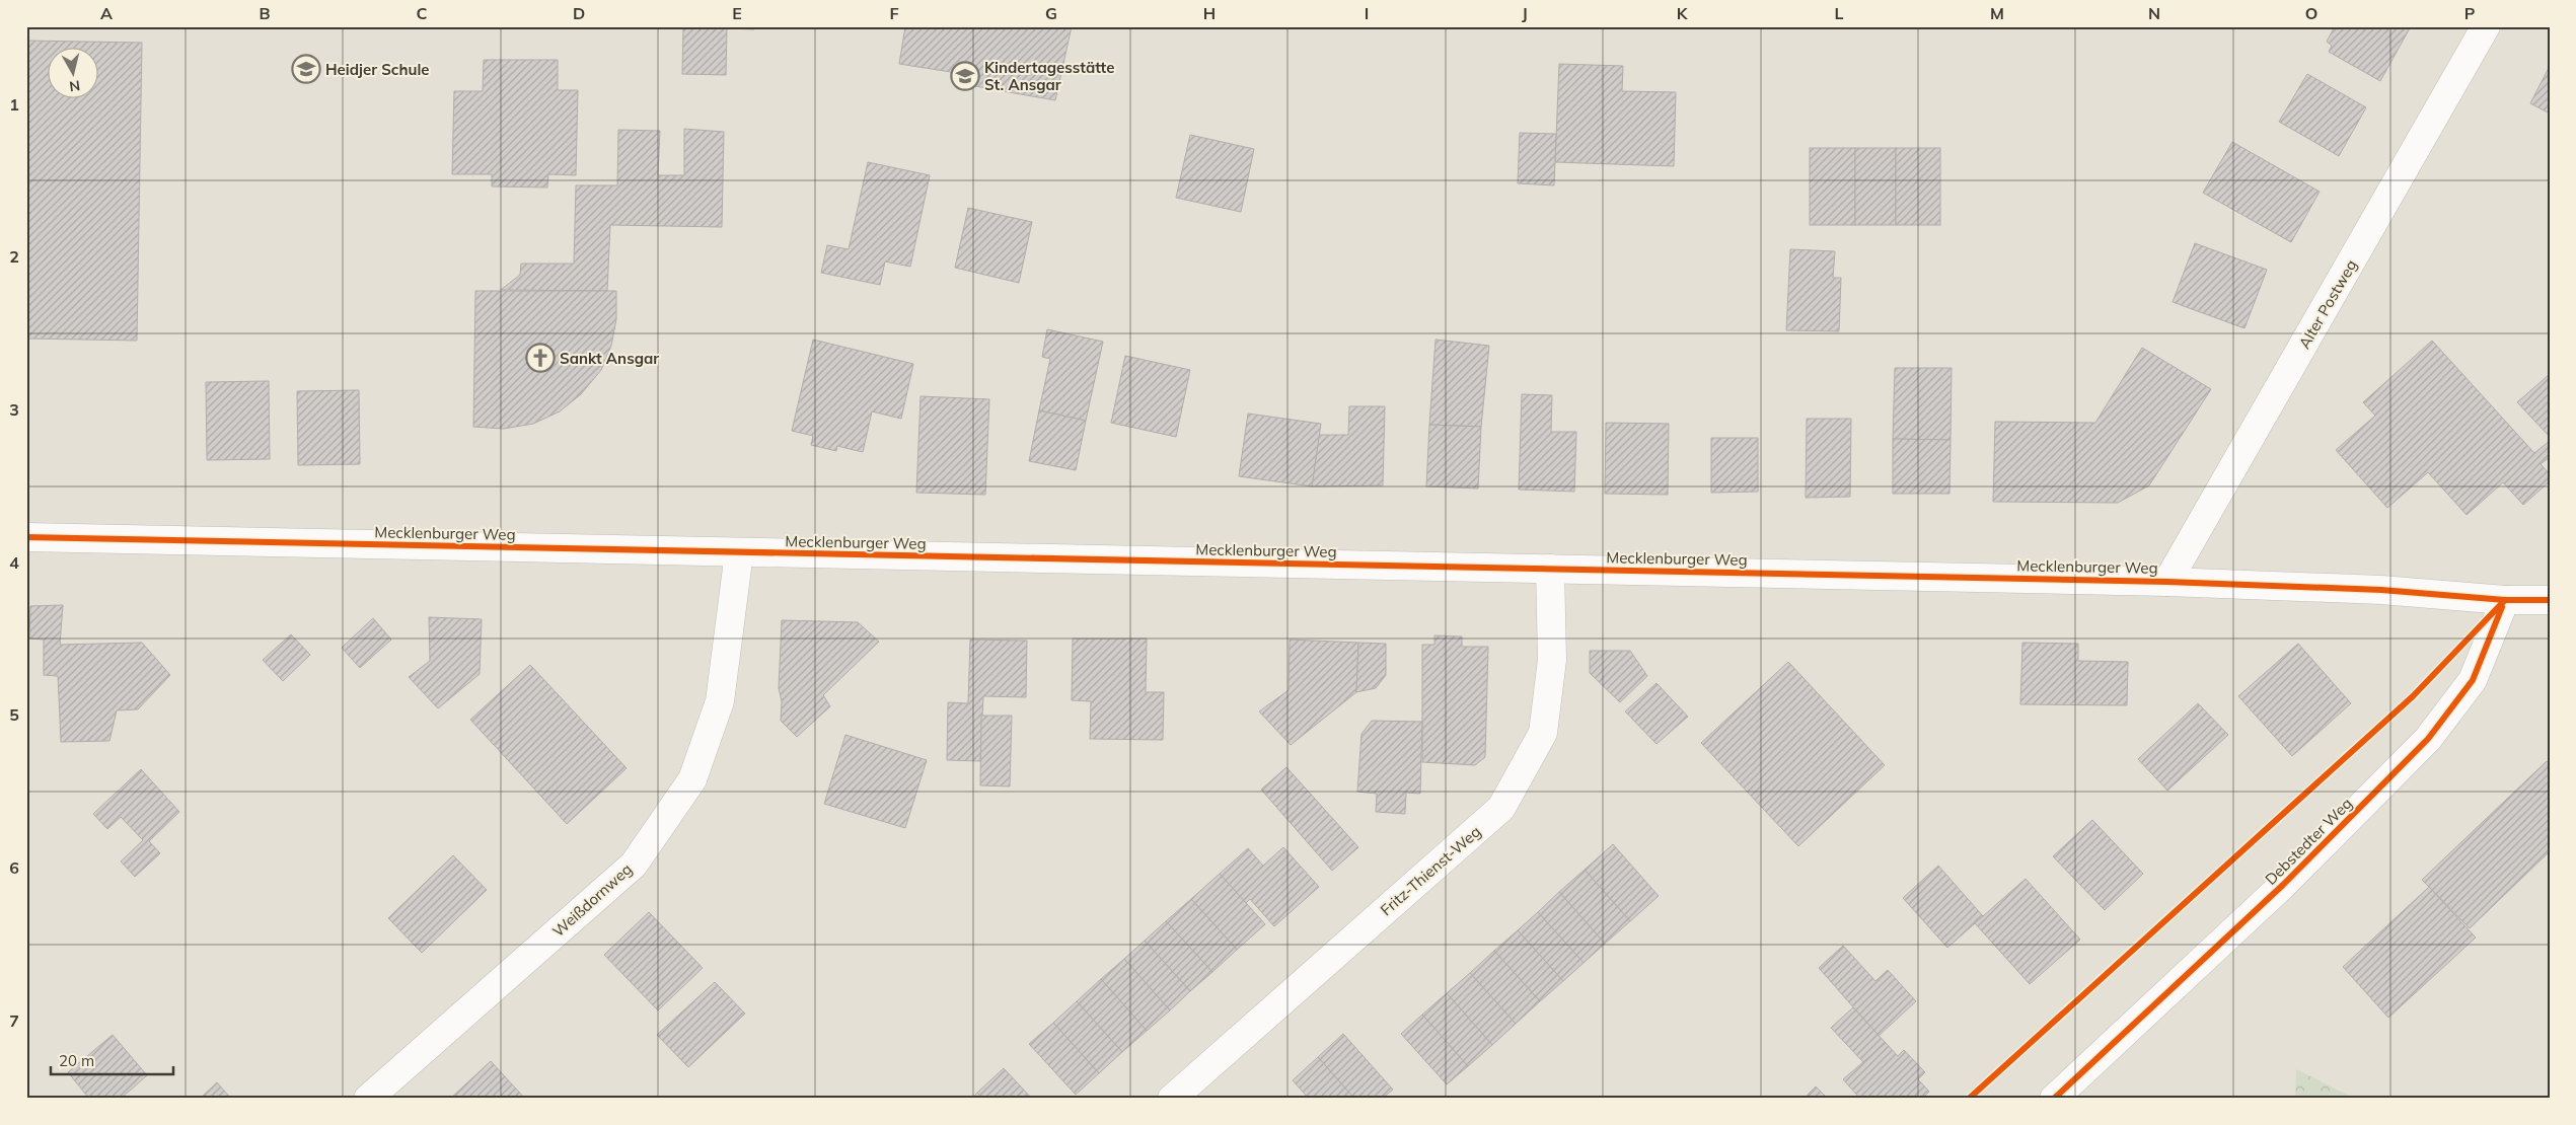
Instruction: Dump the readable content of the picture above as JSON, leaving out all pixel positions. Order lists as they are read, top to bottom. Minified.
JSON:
{"streets":{"street":["Alter Postweg","Mecklenburger Weg","Debstedter Weg","Fritz-Thienst-Weg","Weißdornweg"]},"crossings":[["Alter Postweg","Mecklenburger Weg"],["Mecklenburger Weg","Debstedter Weg"],["Mecklenburger Weg","Fritz-Thienst-Weg"],["Mecklenburger Weg","Weißdornweg"]],"places":{"school or university":["Heidjer Schule","Kindertagesstätte St. Ansgar"],"church":["Sankt Ansgar"]},"scale_bar":"20 m","north":"bottom","grid":{"columns":["A","B","C","D","E","F","G","H","I","J","K","L","M","N","O","P"],"rows":["1","2","3","4","5","6","7"]}}
